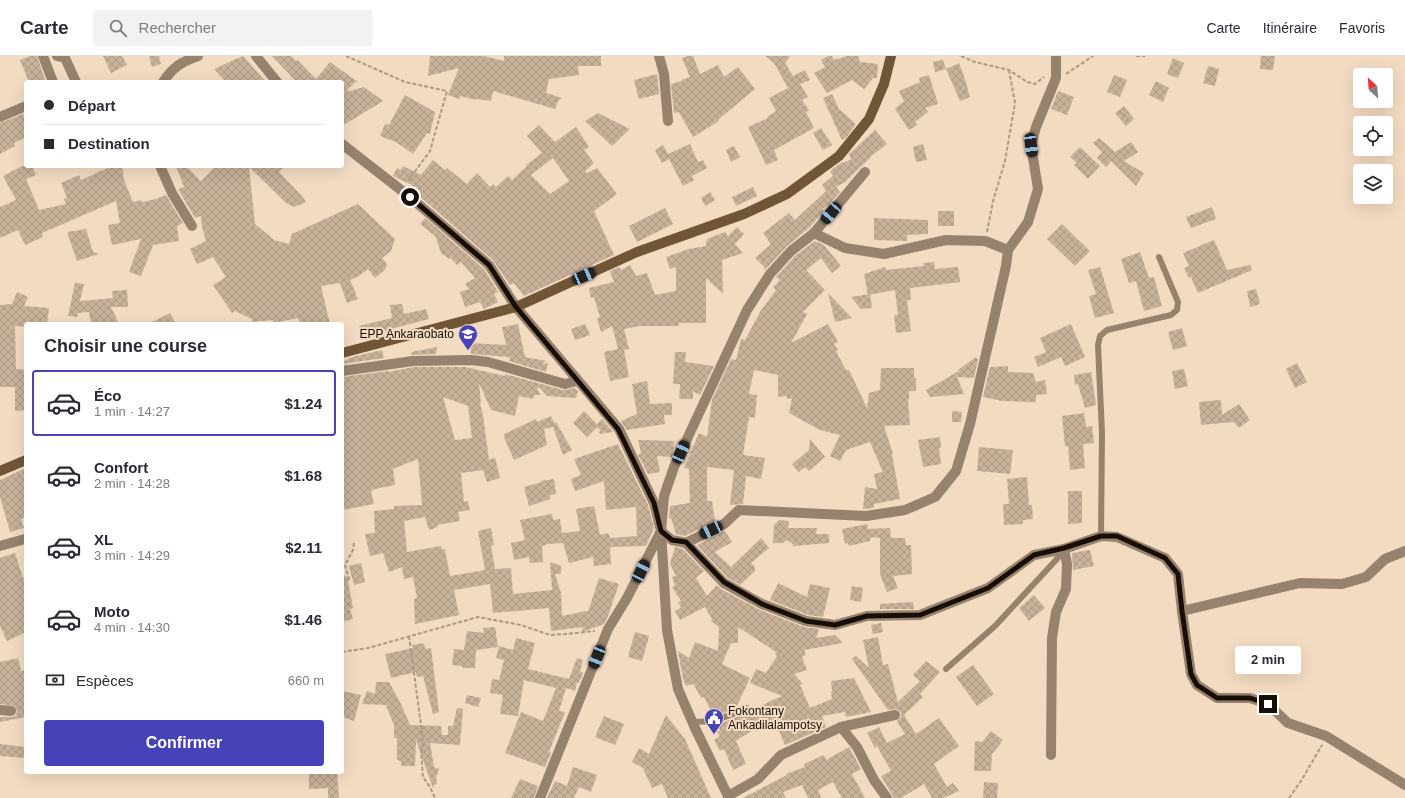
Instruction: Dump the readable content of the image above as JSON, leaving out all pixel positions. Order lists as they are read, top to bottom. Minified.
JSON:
{"places":{"school or university":["EPP Ankaraobato"],"public building":["Fokontany Ankadilalampotsy"]},"north":"top left","page":{"header":"Carte","search":"Rechercher","nav":["Carte","Itinéraire","Favoris"],"banner":["Départ","Destination"],"heading":"Choisir une course","list":[{"name":"Éco","note":"1 min · 14:27","value":"$1.24"},{"name":"Confort","note":"2 min · 14:28","value":"$1.68"},{"name":"XL","note":"3 min · 14:29","value":"$2.11"},{"name":"Moto","note":"4 min · 14:30","value":"$1.46"}],"bubble":"2 min","pay":["Espèces","660 m"],"buttons":"Confirmer"}}
